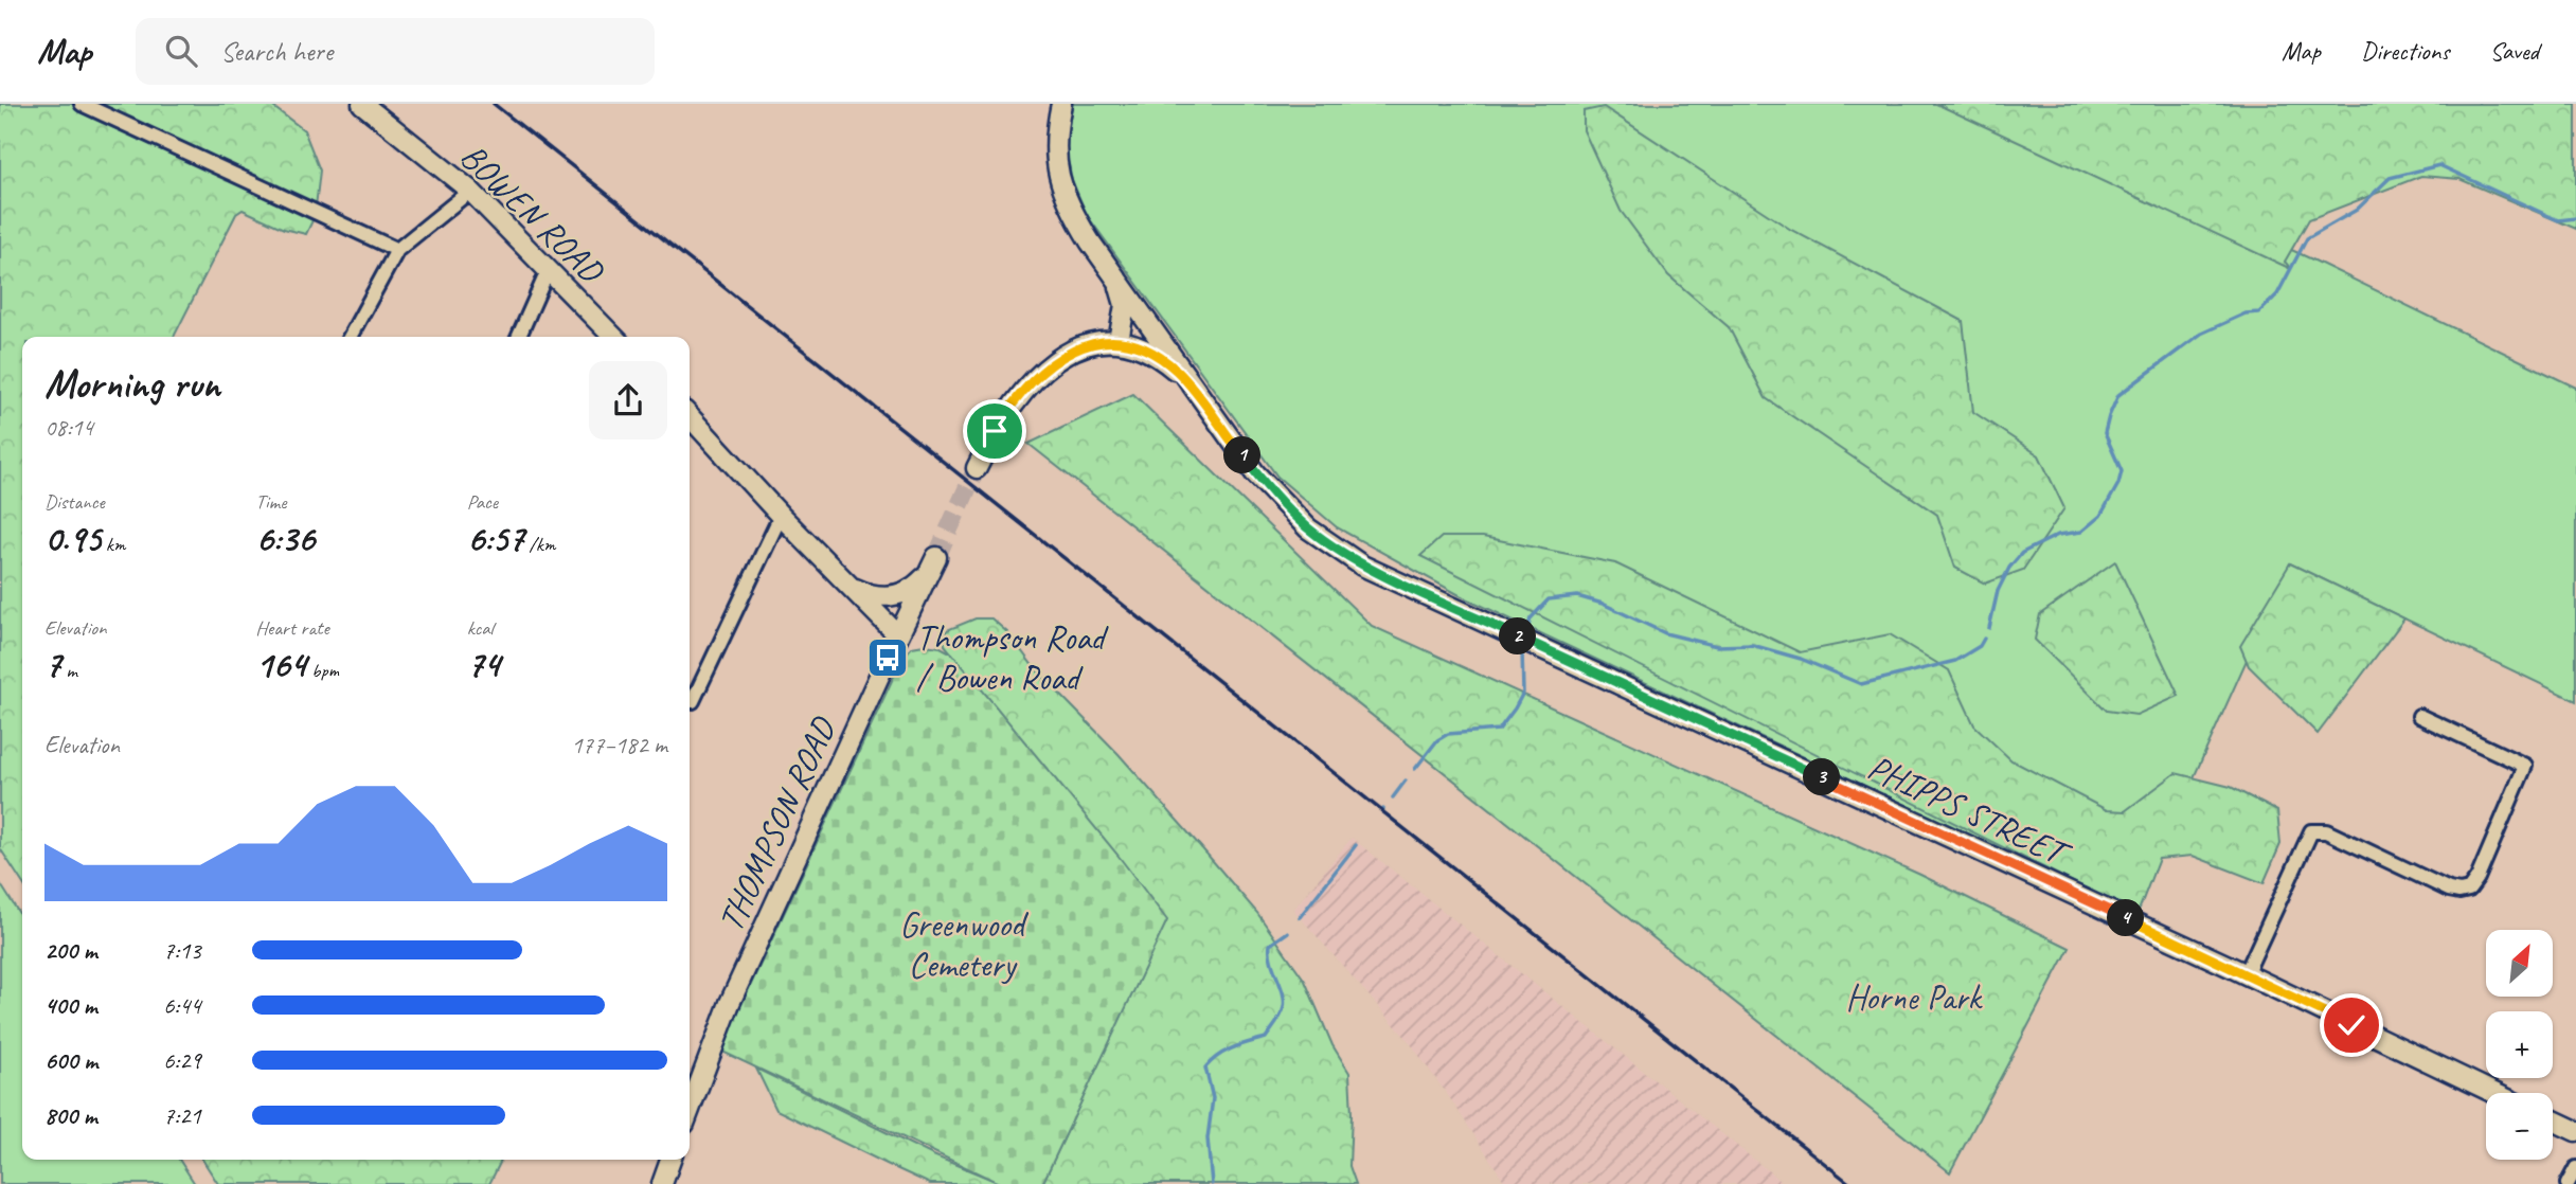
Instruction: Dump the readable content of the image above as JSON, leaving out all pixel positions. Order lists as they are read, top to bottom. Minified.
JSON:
{"streets":{"main road":["BOWEN ROAD","PHIPPS STREET","THOMPSON ROAD"]},"parks":["Greenwood Cemetery","Horne Park"],"places":{"bus stop":["Thompson Road / Bowen Road"]},"north":"top right","page":{"header":"Map","search":"Search here","nav":["Map","Directions","Saved"],"heading":["Morning run","08:14"],"pins":["1","2","3","4"],"stats":[["Distance","0.95 km"],["Time","6:36"],["Pace","6:57 /km"],["Elevation","7 m"],["Heart rate","164 bpm"],["kcal","74"]],"chart":["Elevation","177–182 m"],"list":[{"name":"200 m","note":"7:13"},{"name":"400 m","note":"6:44"},{"name":"600 m","note":"6:29"},{"name":"800 m","note":"7:21"}],"map_buttons":["+","−"]}}
